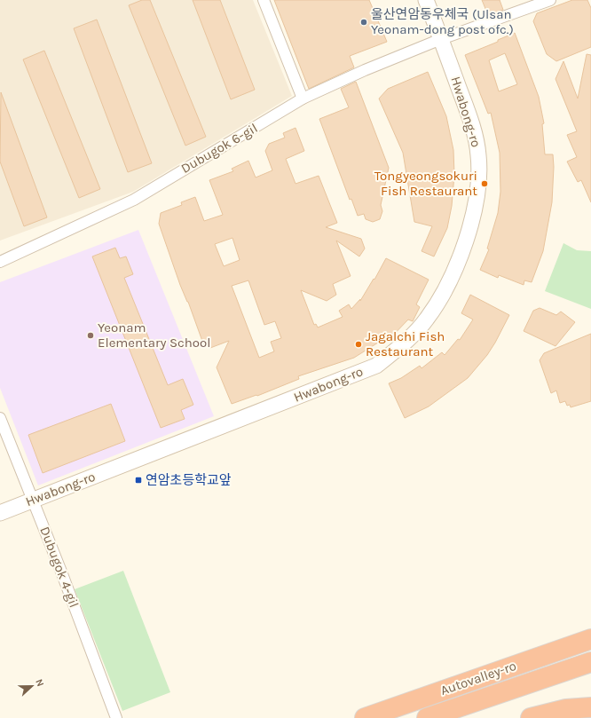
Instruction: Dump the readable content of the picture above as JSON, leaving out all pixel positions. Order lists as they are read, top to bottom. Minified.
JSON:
{"streets":{"highway":["Autovalley-ro"],"street":["Hwabong-ro","Dubugok 6-gil","Dubugok 4-gil"]},"crossings":[["Hwabong-ro","Dubugok 6-gil"],["Hwabong-ro","Dubugok 4-gil"]],"places":{"other":["울산연암동우체국 (Ulsan Yeonam-dong post ofc.)","Tongyeongsokuri Fish Restaurant","Yeonam Elementary School","Jagalchi Fish Restaurant"],"transit":["연암초등학교앞"]},"north":"right"}
